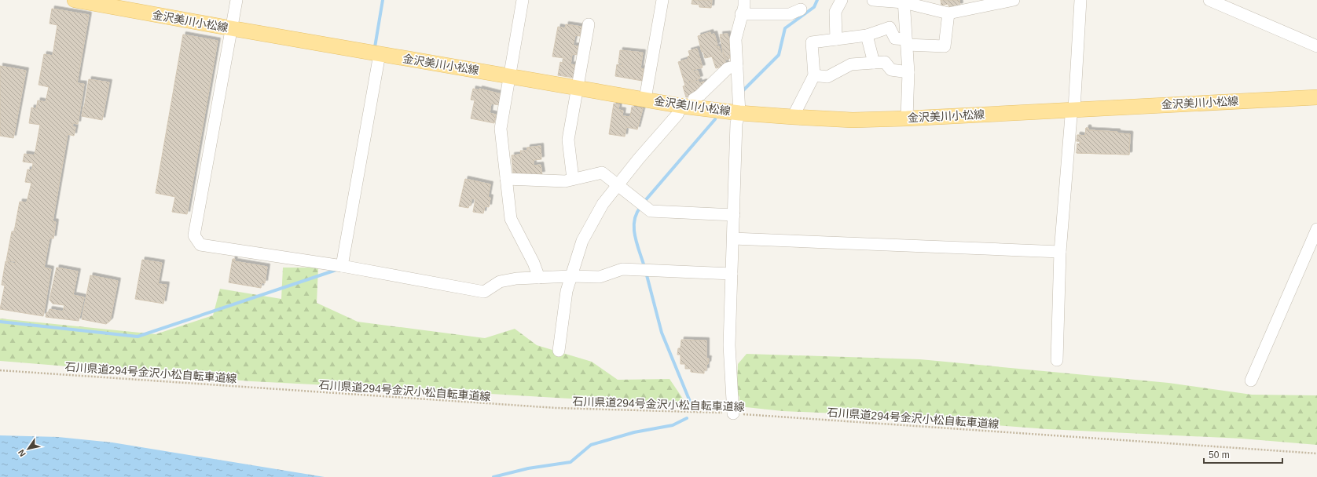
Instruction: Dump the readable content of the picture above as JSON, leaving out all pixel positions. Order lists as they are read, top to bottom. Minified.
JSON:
{"streets":{"main road":["金沢美川小松線"],"path":["石川県道294号金沢小松自転車道線"]},"scale_bar":"50 m","north":"bottom left"}
